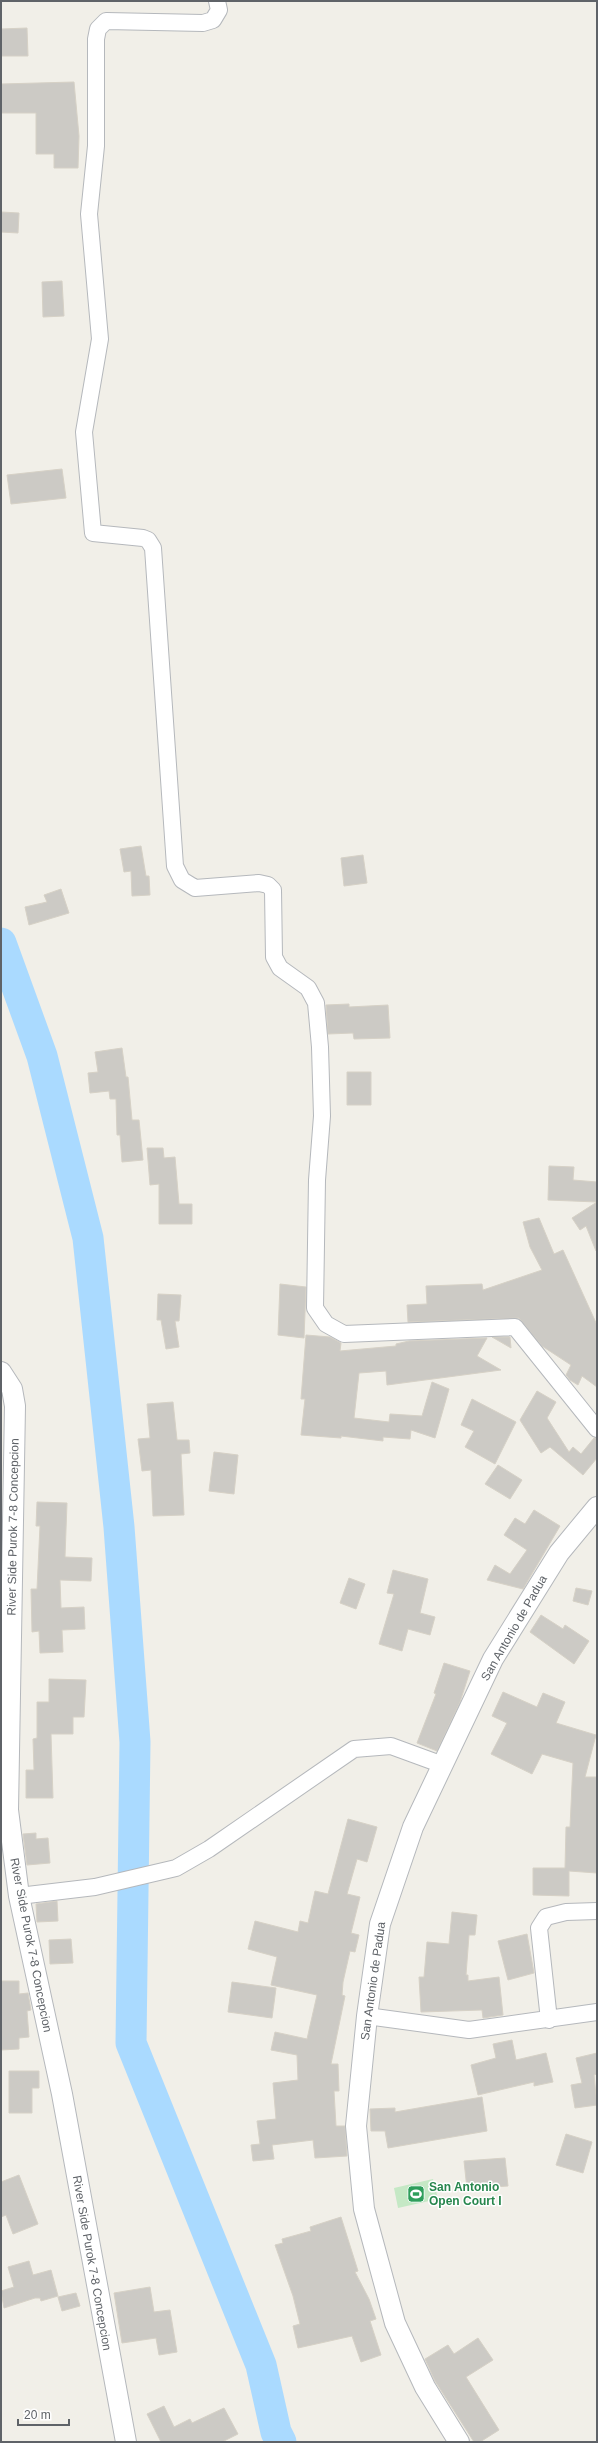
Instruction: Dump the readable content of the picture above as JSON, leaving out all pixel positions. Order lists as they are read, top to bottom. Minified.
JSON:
{"streets":{"street":["River Side Purok 7-8 Concepcion","San Antonio de Padua"]},"places":{"sports":["San Antonio Open Court I"]},"scale_bar":"20 m"}
